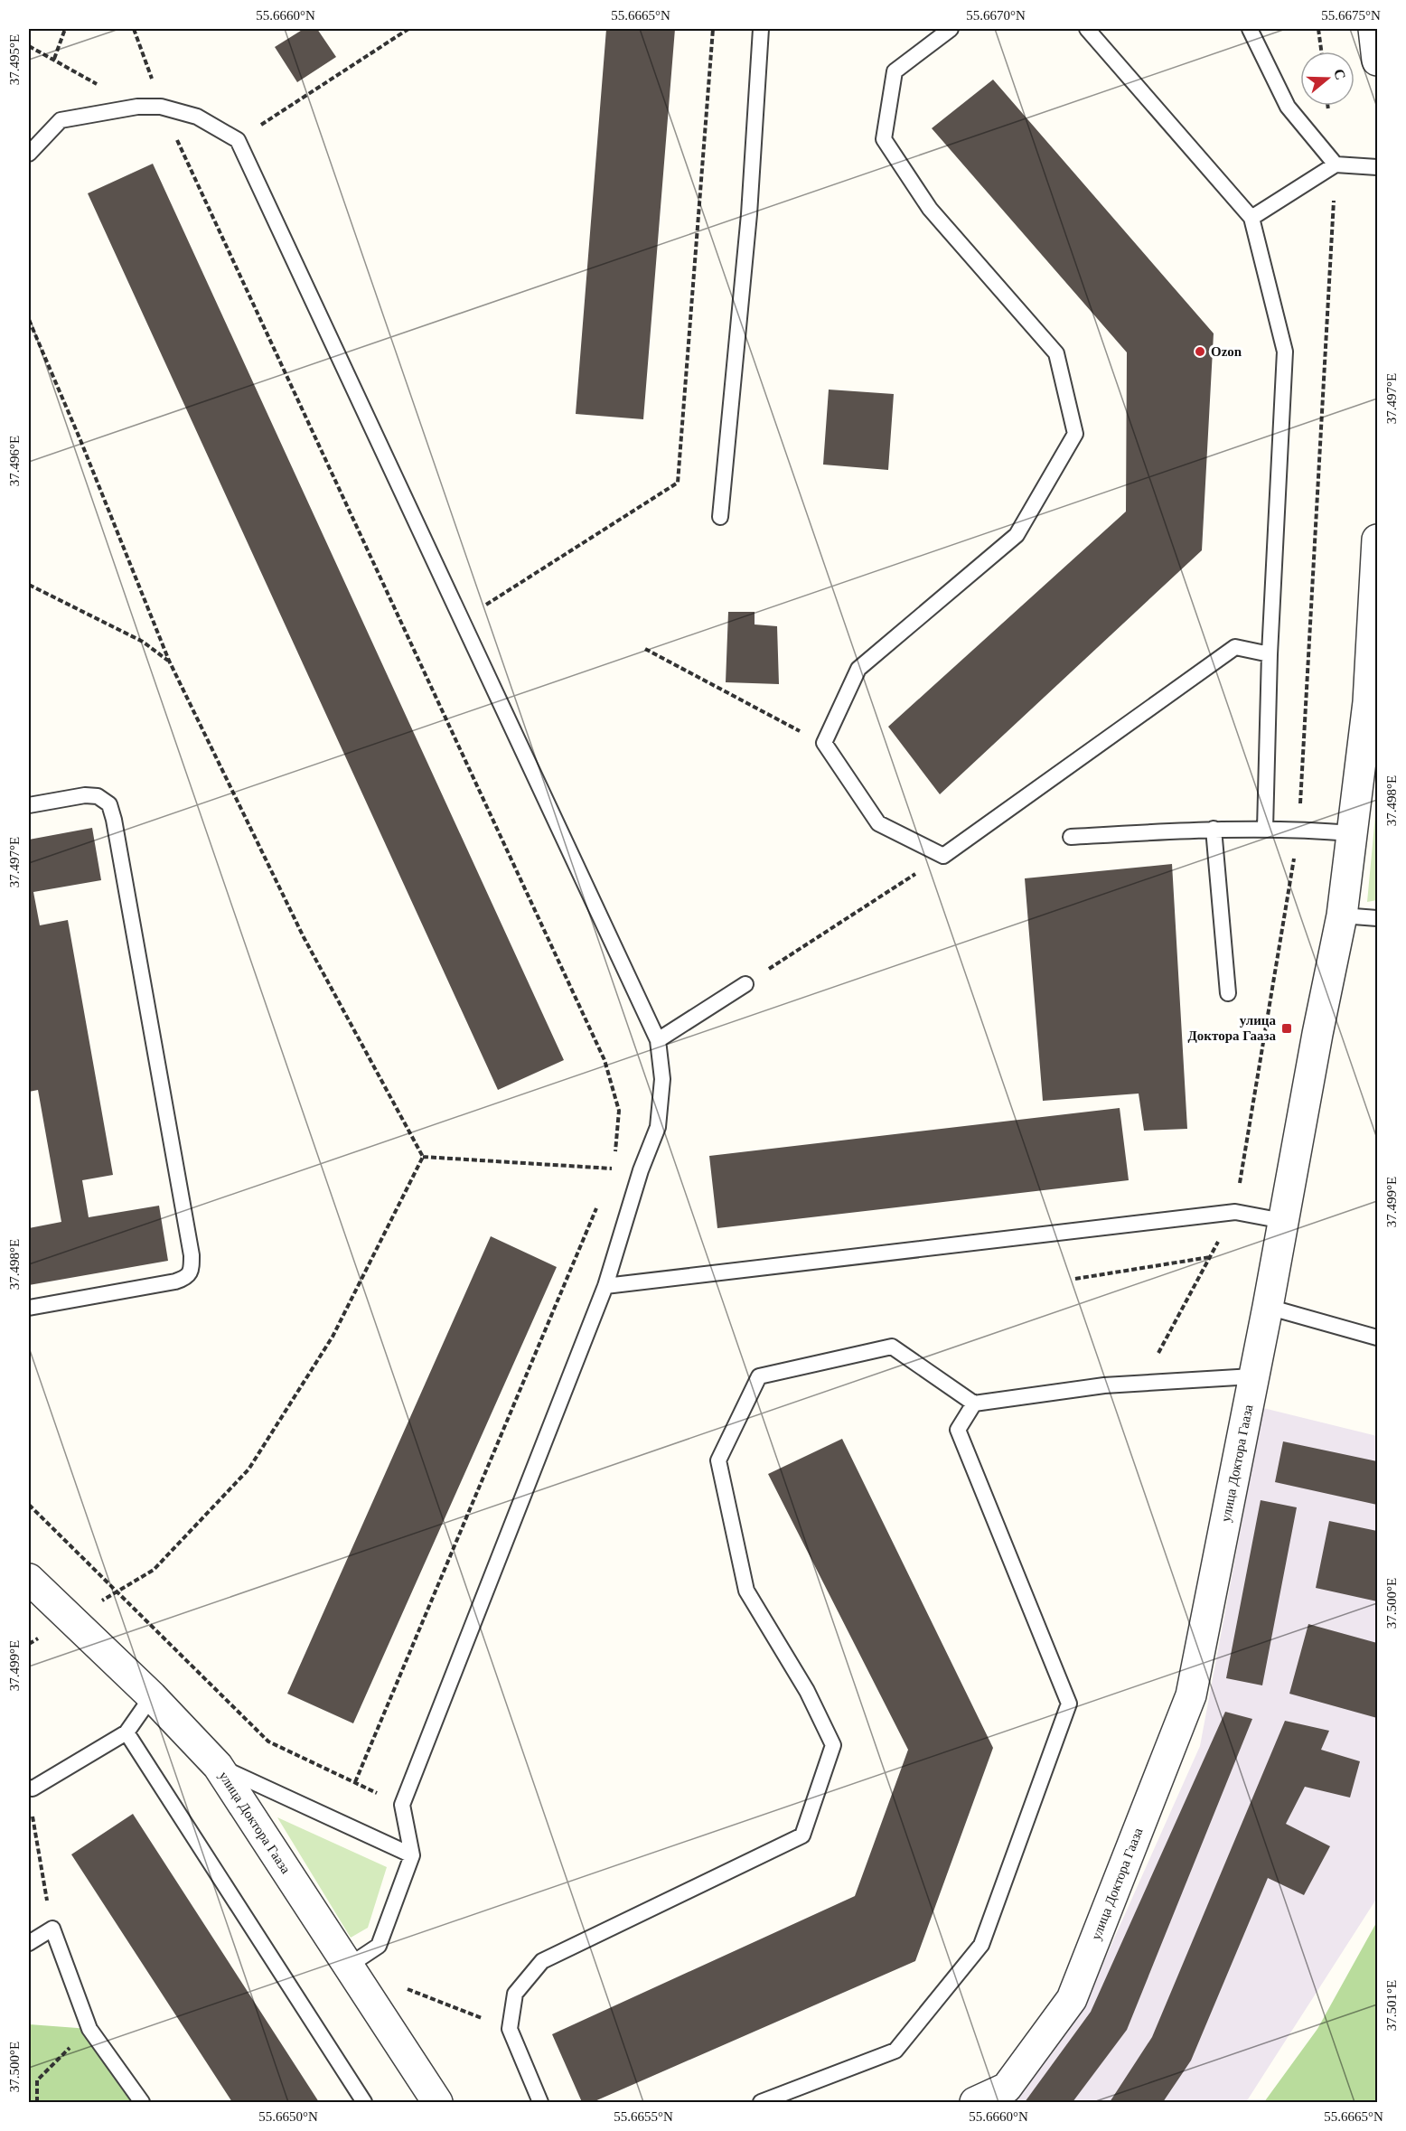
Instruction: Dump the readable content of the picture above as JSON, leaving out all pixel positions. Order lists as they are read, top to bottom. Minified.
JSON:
{"streets":{"street":["улица Доктора Гааза"]},"places":{"other":["Ozon"],"transit":["улица Доктора Гааза"]},"north":"right","coordinates":["55.6660°N","55.6665°N","55.6670°N","55.6675°N","37.495°E","37.497°E","37.496°E","37.498°E","37.499°E","37.500°E","37.501°E","55.6650°N","55.6655°N"]}
